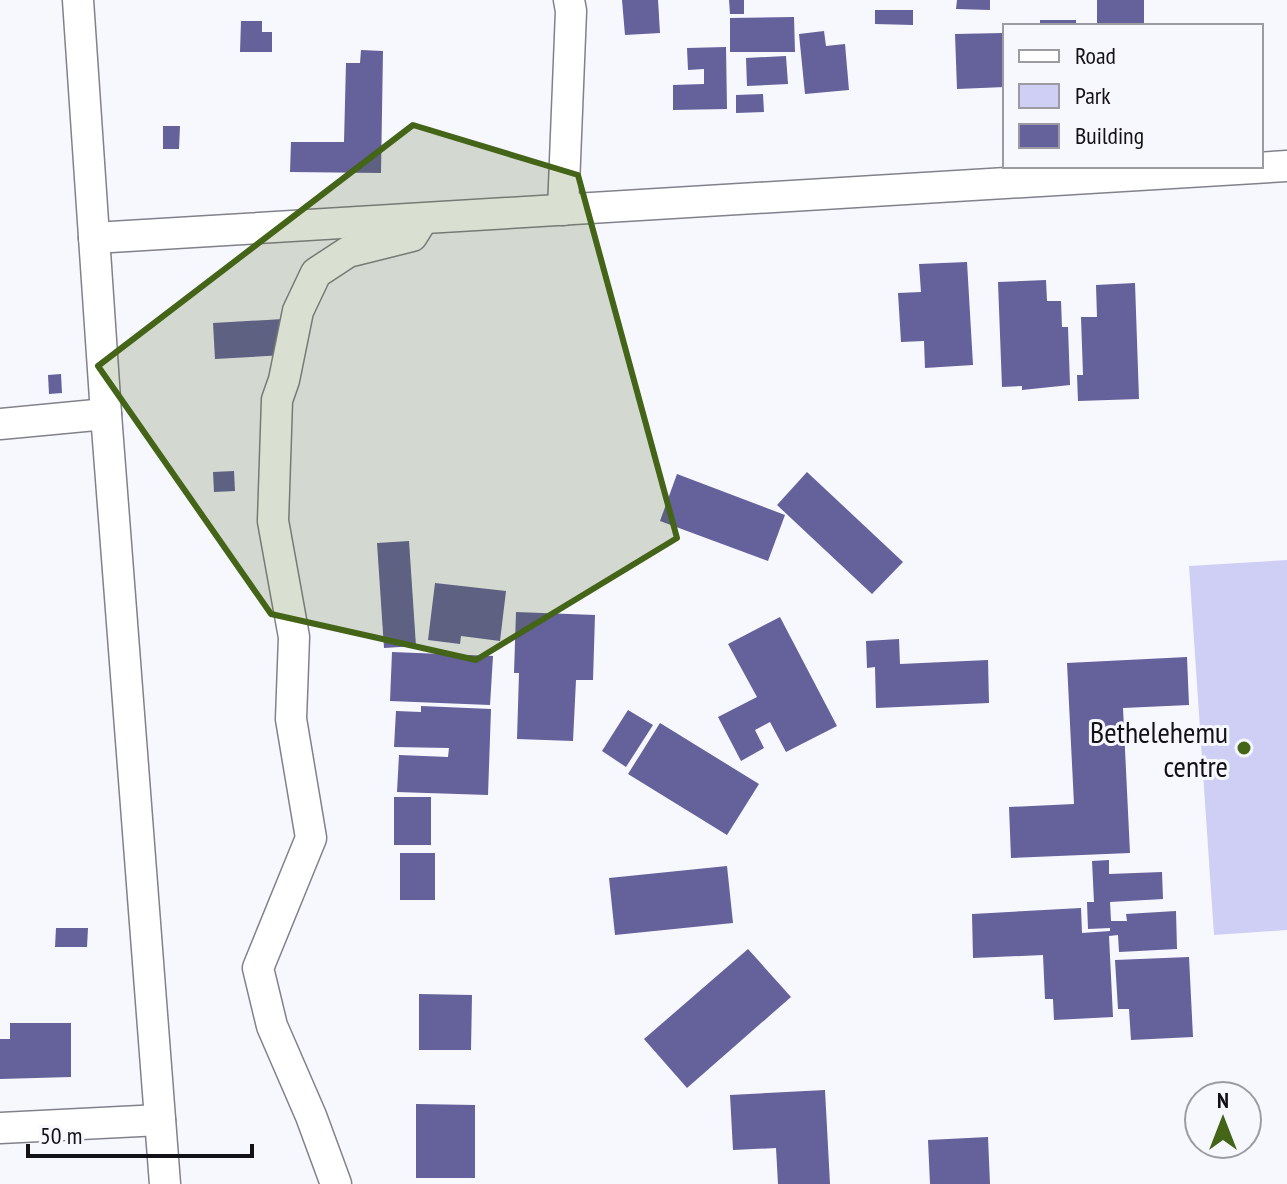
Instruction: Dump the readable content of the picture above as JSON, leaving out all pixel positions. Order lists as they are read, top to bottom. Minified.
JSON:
{"places":["Bethelehemu centre"],"legend":["Road","Park","Building"],"scale_bar":"50 m","north":"top"}
